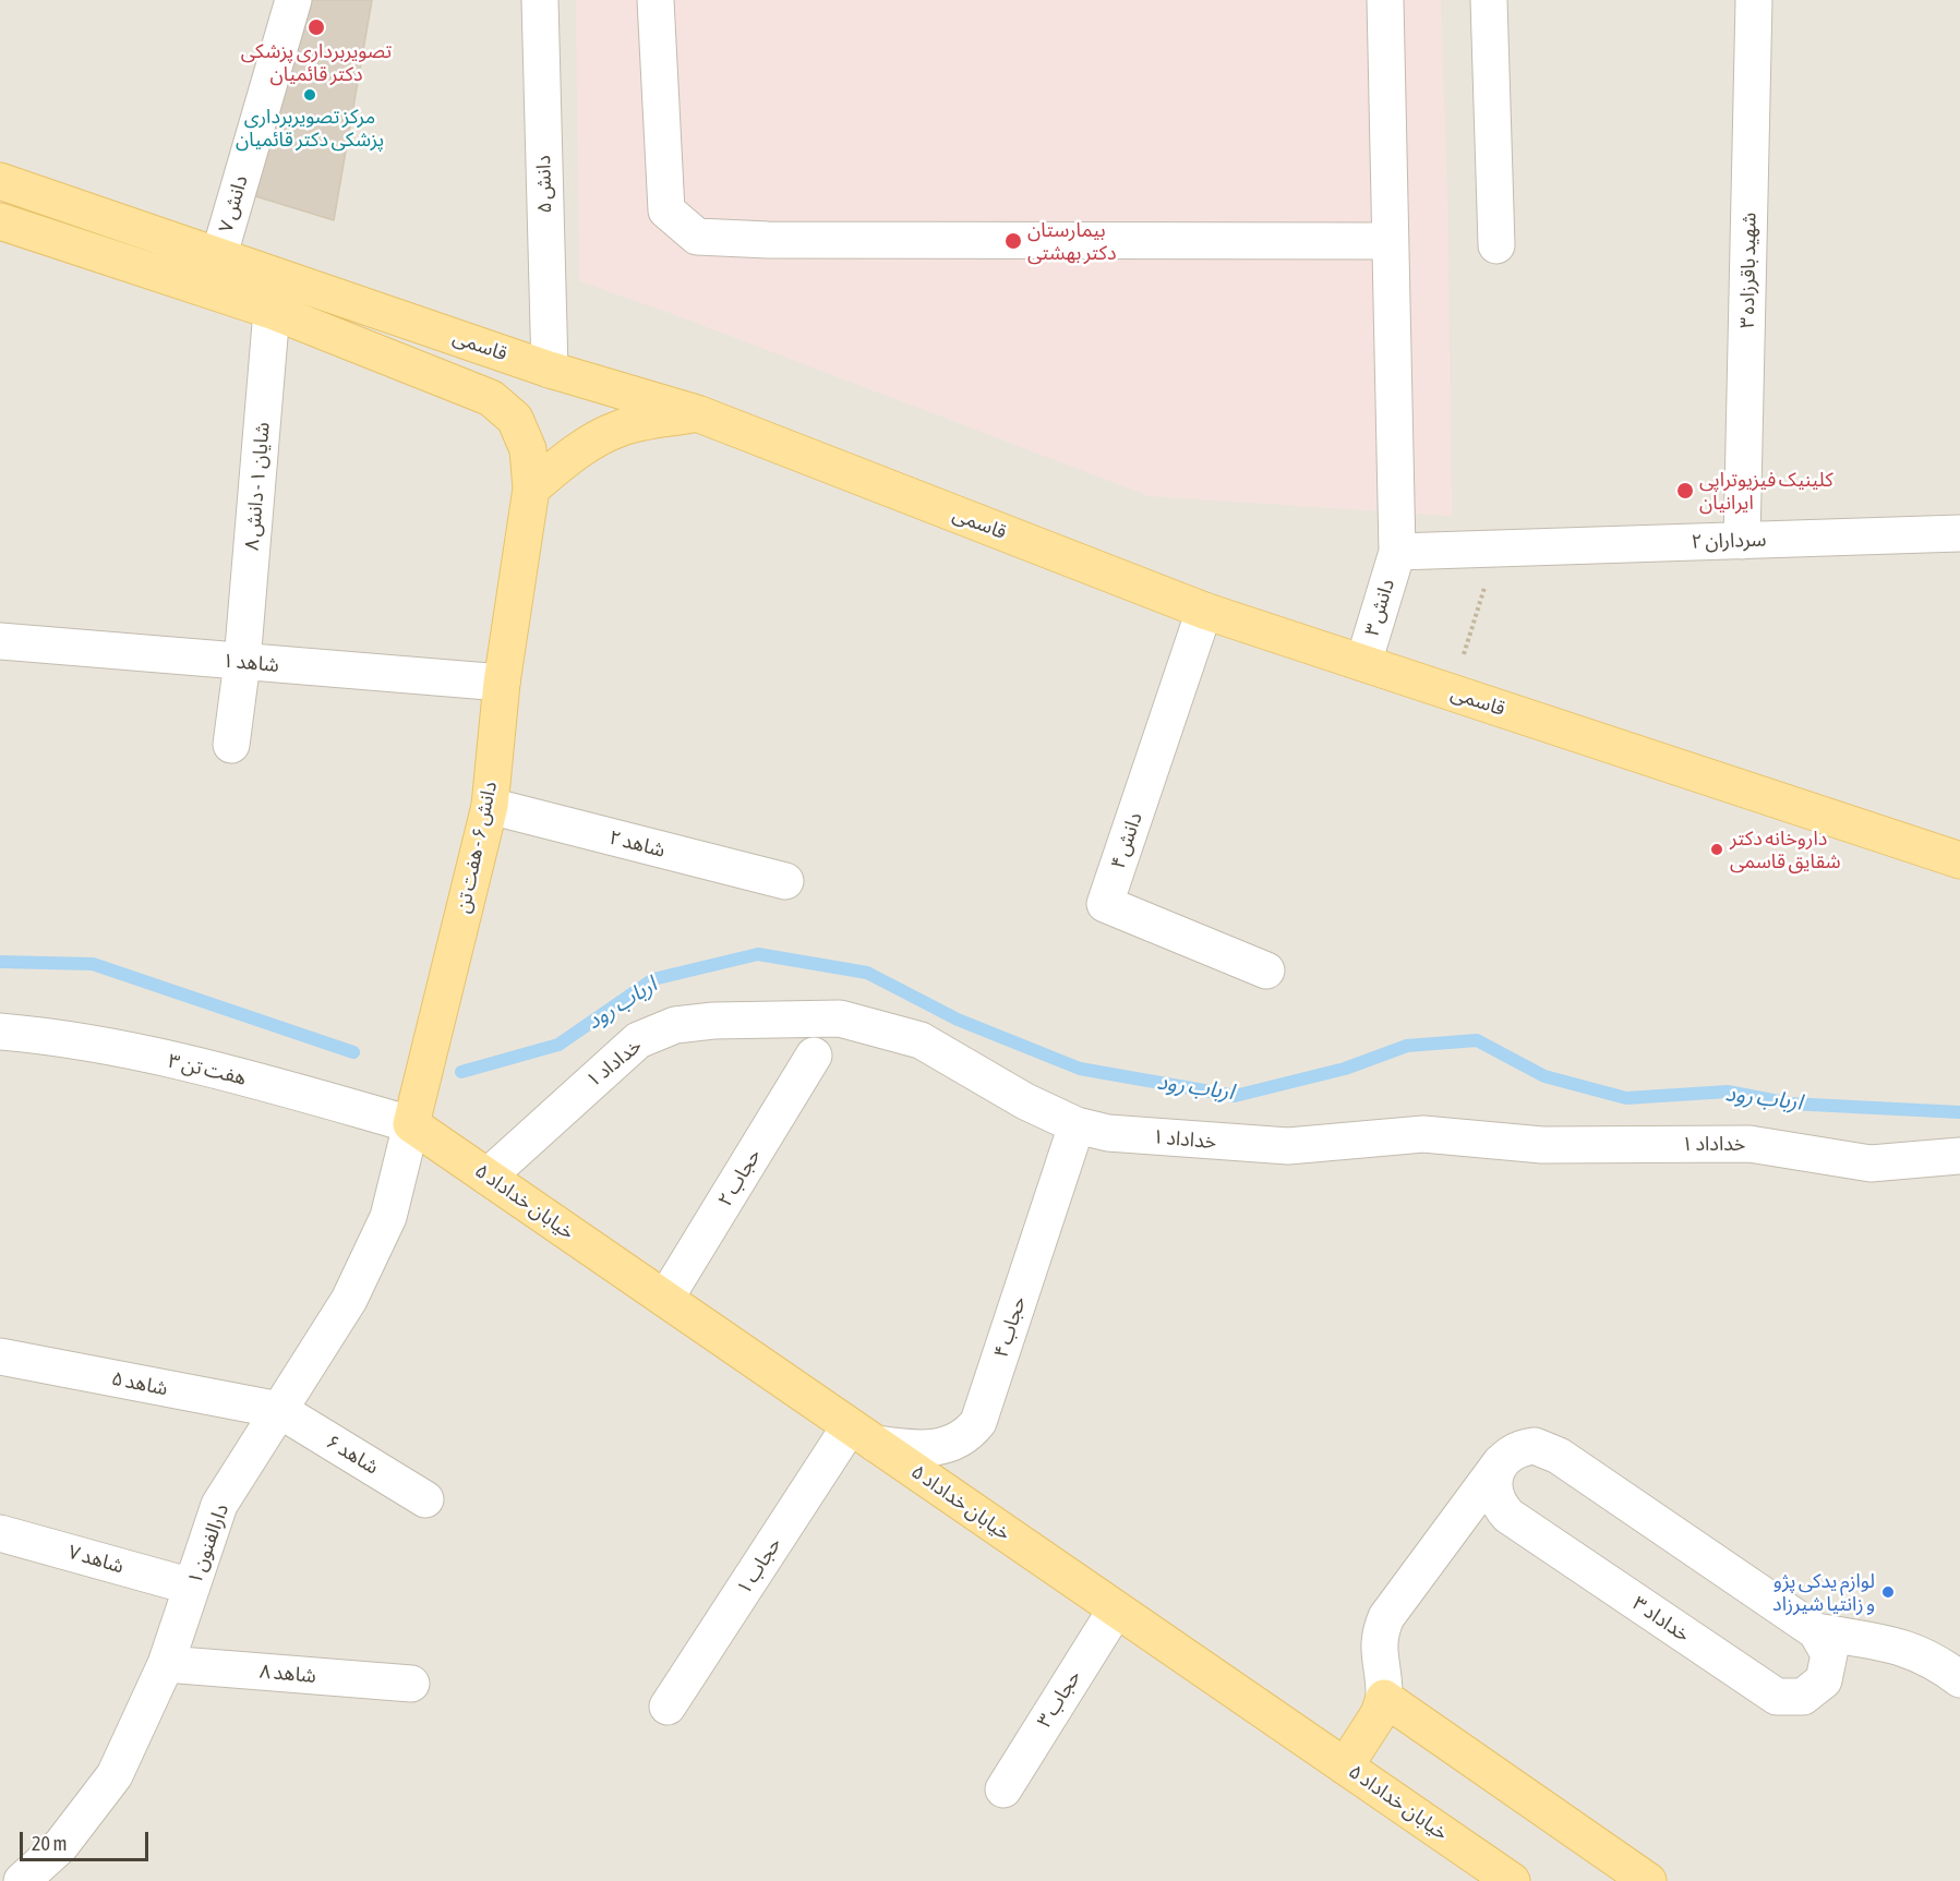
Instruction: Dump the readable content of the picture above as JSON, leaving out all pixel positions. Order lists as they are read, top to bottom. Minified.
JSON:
{"streets":{"main road":["قاسمی","دانش ۶ - هفت تن","خیابان خداداد ۵"],"street":["دانش ۵","دانش ۷","شهید باقرزاده ۳","شایان ۱ - دانش ۸","سرداران ۲","دانش ۳","شاهد ۱","دانش ۴","شاهد ۲","خداداد ۱","هفت تن ۳","حجاب ۲","حجاب ۴","شاهد ۵","شاهد ۶","دارالفنون ۱","شاهد ۷","حجاب ۱","خداداد ۳","شاهد ۸","حجاب ۳"]},"crossings":[["دانش ۵","قاسمی"],["دانش ۷","قاسمی"],["شهید باقرزاده ۳","سرداران ۲"],["قاسمی","دانش ۳"],["قاسمی","دانش ۴"],["شایان ۱ - دانش ۸","شاهد ۱"],["شایان ۱ - دانش ۸","دانش ۶ - هفت تن"],["سرداران ۲","دانش ۳"],["شاهد ۱","دانش ۶ - هفت تن"],["شاهد ۲","دانش ۶ - هفت تن"],["دانش ۶ - هفت تن","هفت تن ۳"],["دانش ۶ - هفت تن","خیابان خداداد ۵"],["دانش ۶ - هفت تن","دارالفنون ۱"],["خداداد ۱","خیابان خداداد ۵"],["خداداد ۱","حجاب ۴"],["هفت تن ۳","خیابان خداداد ۵"],["هفت تن ۳","دارالفنون ۱"],["حجاب ۲","خیابان خداداد ۵"],["خیابان خداداد ۵","حجاب ۴"],["خیابان خداداد ۵","دارالفنون ۱"],["خیابان خداداد ۵","حجاب ۱"],["خیابان خداداد ۵","حجاب ۳"],["حجاب ۴","حجاب ۱"],["شاهد ۵","شاهد ۶"],["شاهد ۵","دارالفنون ۱"],["شاهد ۶","دارالفنون ۱"],["دارالفنون ۱","شاهد ۷"],["دارالفنون ۱","شاهد ۸"]],"water":["ارباب رود"],"places":["تصویربرداری پزشکی دکتر قائمیان","مرکز تصویربرداری پزشکی دکتر قائمیان","بیمارستان دکتر بهشتی","کلینیک فیزیوتراپی ایرانیان","داروخانه دکتر شقایق قاسمی","لوازم یدکی پژو و زانتیا شیرزاد"],"scale_bar":"20 m"}
